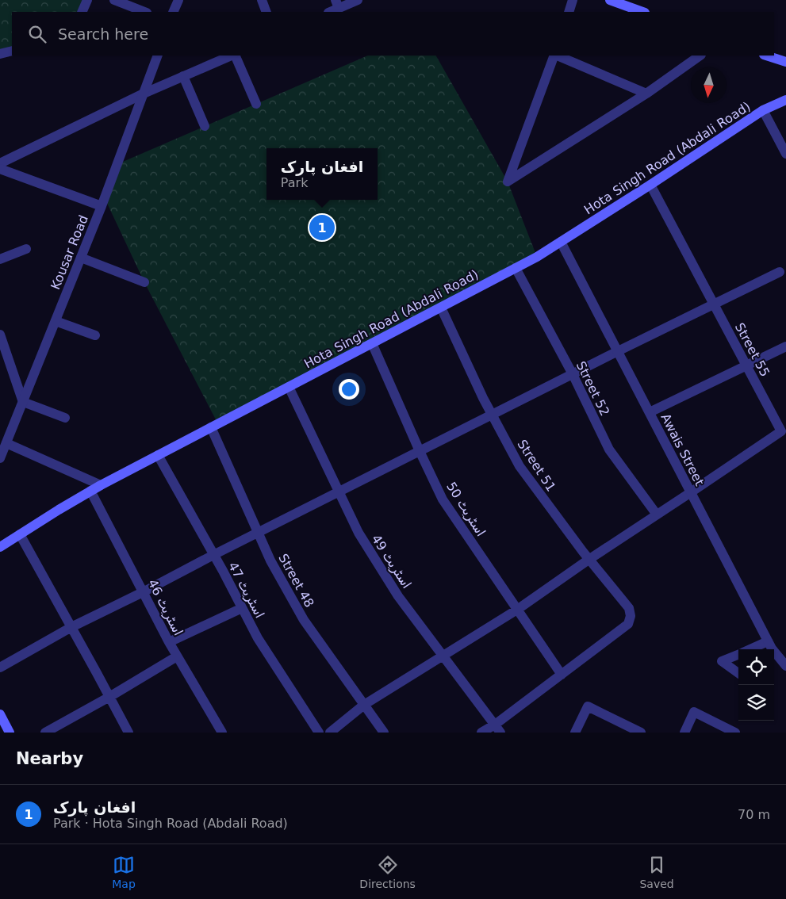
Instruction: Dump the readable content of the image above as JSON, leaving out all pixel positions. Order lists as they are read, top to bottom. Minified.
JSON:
{"streets":{"main road":["Hota Singh Road (Abdali Road)"],"street":["Kousar Road","Street 55","Street 52","Awais Street","Street 51","اسٹریٹ 50","اسٹریٹ 49","Street 48","اسٹریٹ 47","اسٹریٹ 46"]},"crossings":[["Hota Singh Road (Abdali Road)","Street 55"],["Hota Singh Road (Abdali Road)","Street 52"],["Hota Singh Road (Abdali Road)","Awais Street"],["Hota Singh Road (Abdali Road)","Street 51"],["Hota Singh Road (Abdali Road)","اسٹریٹ 50"],["Hota Singh Road (Abdali Road)","اسٹریٹ 49"],["Hota Singh Road (Abdali Road)","Street 48"],["Hota Singh Road (Abdali Road)","اسٹریٹ 47"],["Hota Singh Road (Abdali Road)","اسٹریٹ 46"],["Street 55","Street 52"],["Street 55","Awais Street"],["Street 55","Street 51"],["Street 55","اسٹریٹ 50"],["Street 55","اسٹریٹ 49"],["Street 55","Street 48"],["Street 51","اسٹریٹ 50"]],"north":"bottom","page":{"search":"Search here","popup":["افغان پارک","Park"],"pins":"1","heading":"Nearby","list":[{"mark":"1","name":"افغان پارک","note":"Park · Hota Singh Road (Abdali Road)","value":"70 m"}],"nav":["Map","Directions","Saved"]}}
